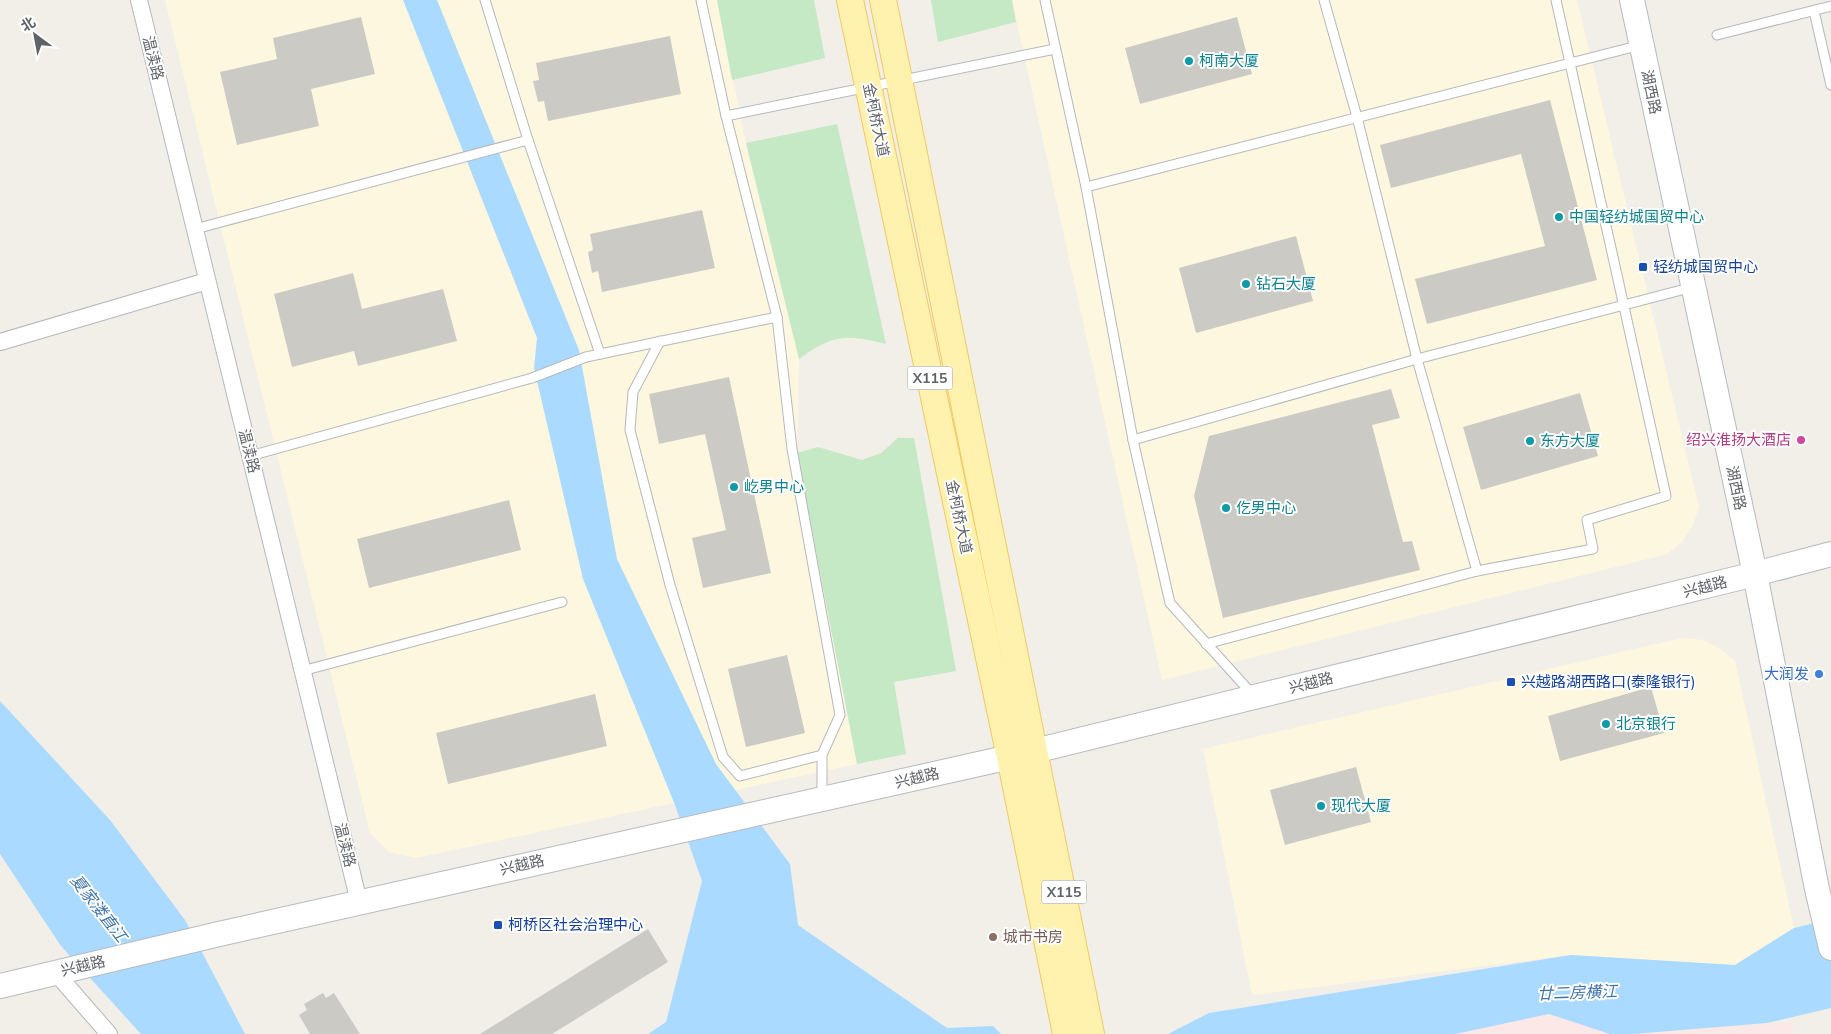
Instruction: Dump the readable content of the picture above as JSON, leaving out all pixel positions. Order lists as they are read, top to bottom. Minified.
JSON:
{"streets":{"main road":["金柯桥大道","X115"],"street":["温渎路","湖西路","兴越路"]},"crossings":[["温渎路","兴越路"],["湖西路","兴越路"],["金柯桥大道","兴越路"]],"water":["夏家溇直江","廿二房横江"],"places":{"other":["柯南大厦","中国轻纺城国贸中心","钻石大厦","绍兴淮扬大酒店","东方大厦","屹男中心","仡男中心","大润发","北京银行","现代大厦","城市书房"],"transit":["轻纺城国贸中心","兴越路湖西路口(泰隆银行)","柯桥区社会治理中心"]},"north":"top left"}
